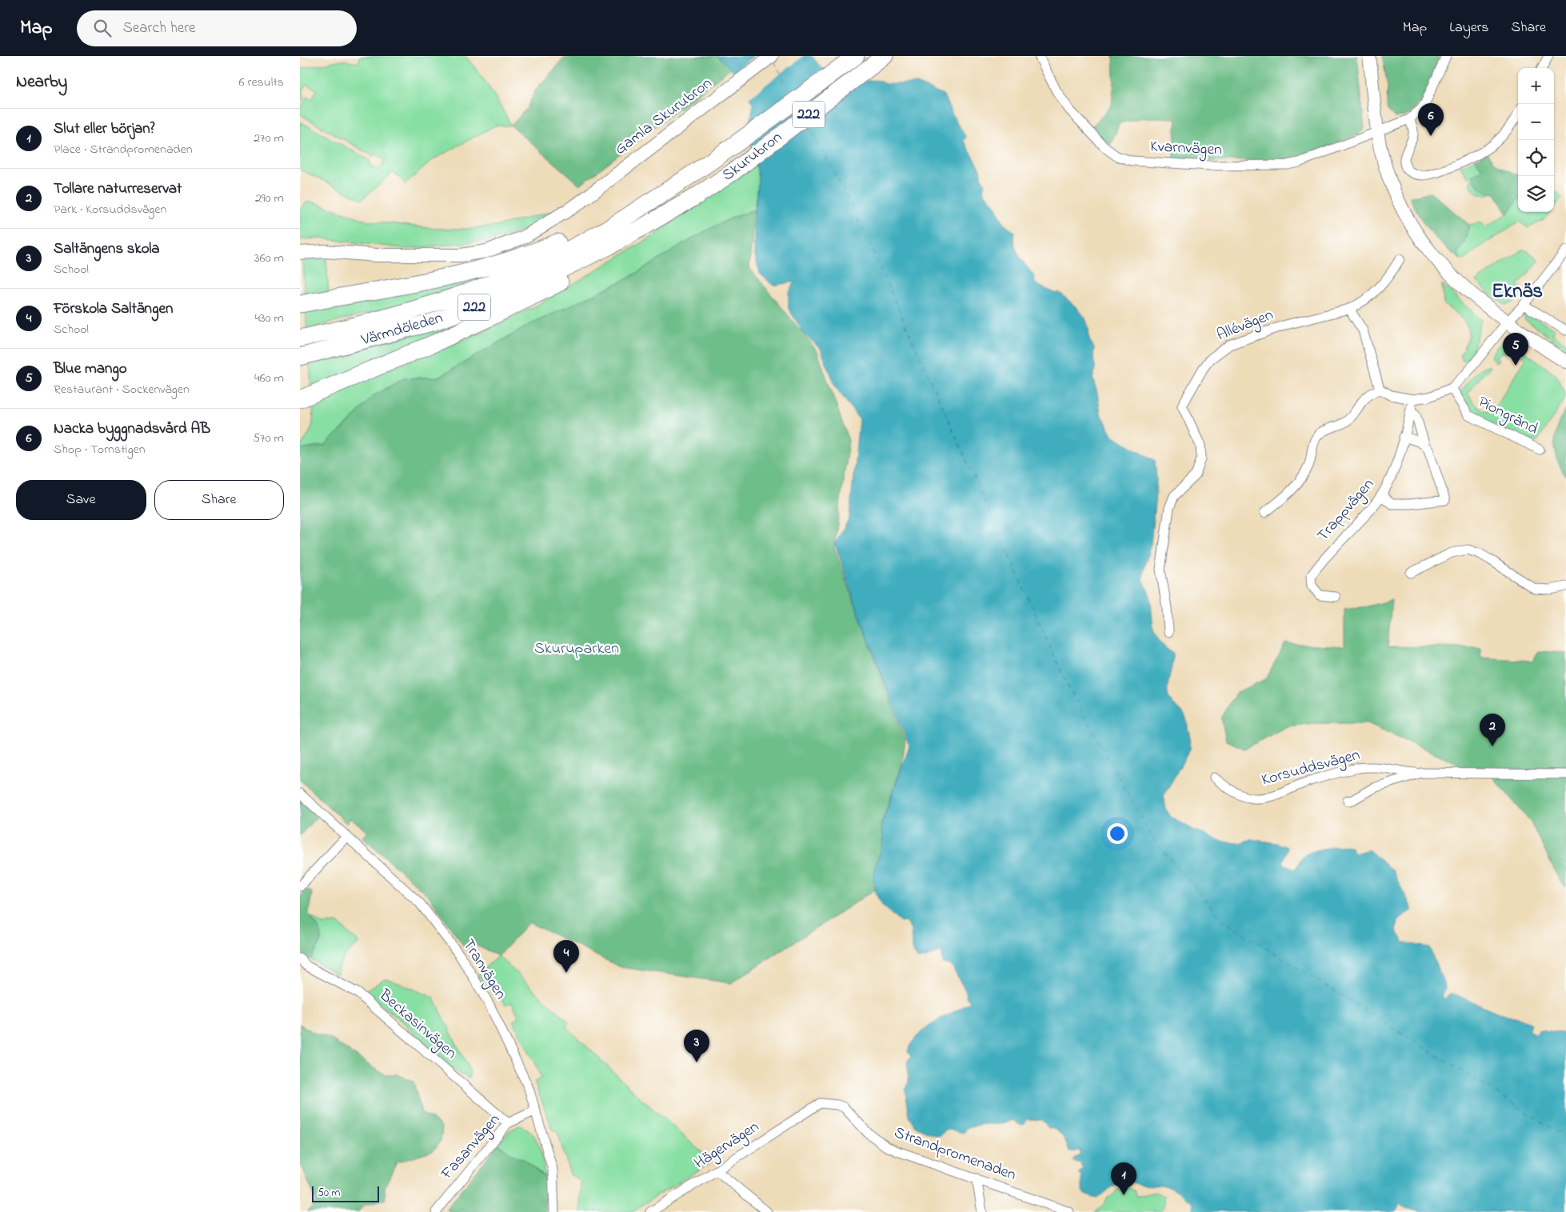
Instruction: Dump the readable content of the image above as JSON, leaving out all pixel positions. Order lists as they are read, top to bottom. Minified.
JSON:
{"streets":{"highway":["222","Skurubron","Värmdöleden"],"main road":["Gamla Skurubron"],"street":["Kvarnvägen","Allévägen","Piongränd","Trappvägen","Korsuddsvägen","Tranvägen","Beckasinvägen","Hägervägen","Fasanvägen","Strandpromenaden"]},"crossings":[["Skurubron","Värmdöleden"],["Tranvägen","Fasanvägen"],["Beckasinvägen","Fasanvägen"],["Hägervägen","Strandpromenaden"]],"districts":["Eknäs"],"parks":["Skuruparken"],"scale_bar":"50 m","page":{"header":"Map","search":"Search here","nav":["Map","Layers","Share"],"heading":["Nearby","6 results"],"map_buttons":["+","−"],"pins":["6","5","2","4","3","1"],"list":[{"mark":"1","name":"Slut eller början?","note":"Place · Strandpromenaden","value":"270 m"},{"mark":"2","name":"Tollare naturreservat","note":"Park · Korsuddsvägen","value":"290 m"},{"mark":"3","name":"Saltängens skola","note":"School","value":"360 m"},{"mark":"4","name":"Förskola Saltängen","note":"School","value":"430 m"},{"mark":"5","name":"Blue mango","note":"Restaurant · Sockenvägen","value":"460 m"},{"mark":"6","name":"Nacka byggnadsvård AB","note":"Shop · Tornstigen","value":"570 m"}],"buttons":["Save","Share"],"scale":"50 m"}}
